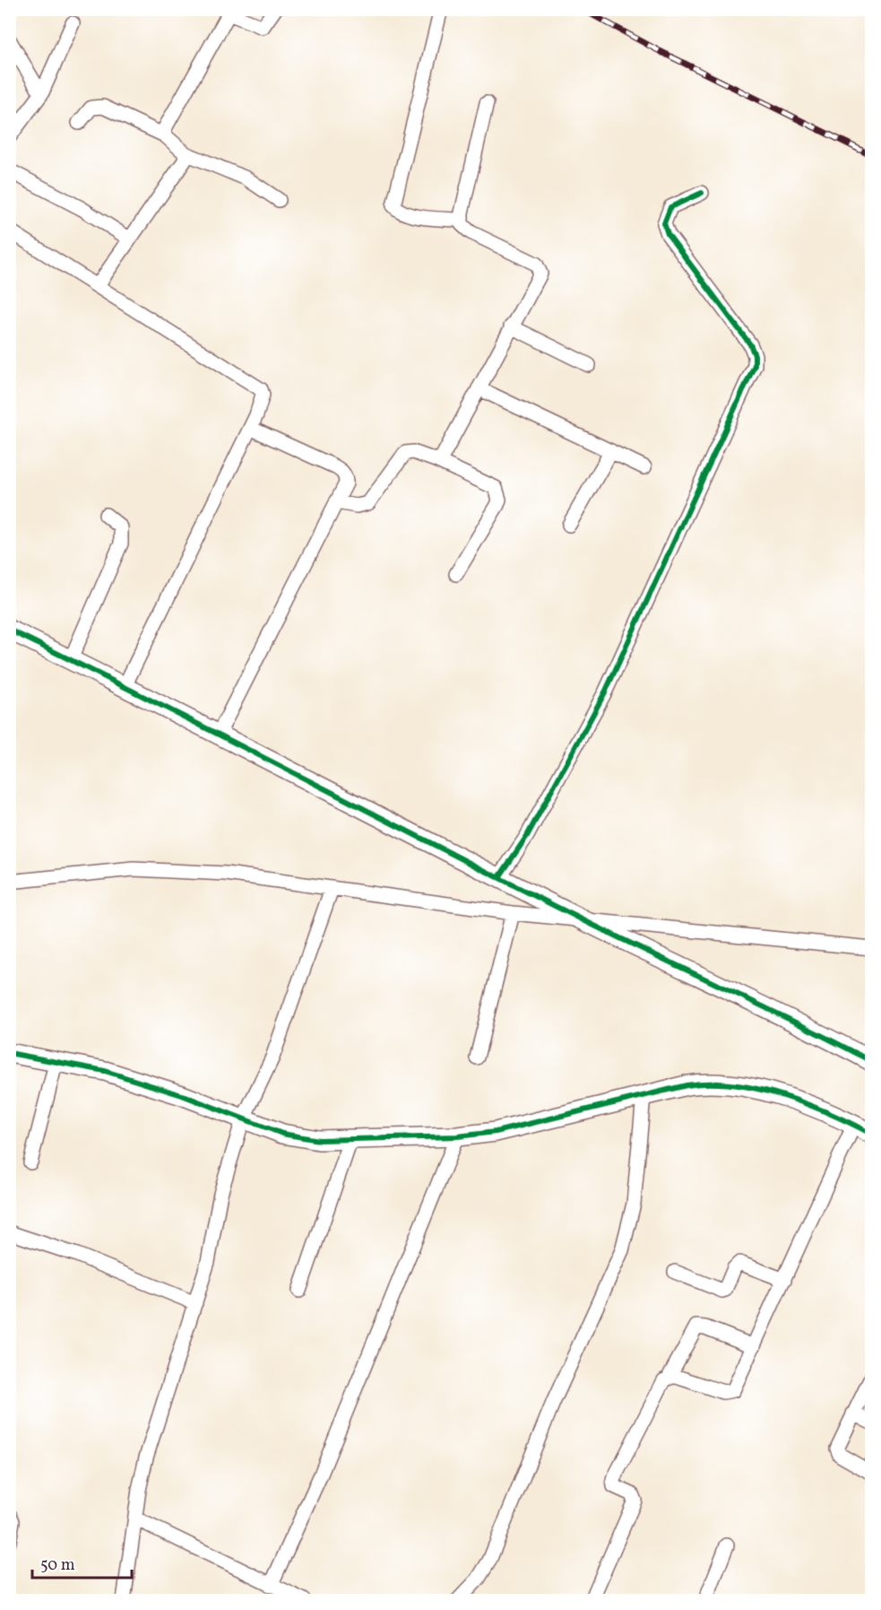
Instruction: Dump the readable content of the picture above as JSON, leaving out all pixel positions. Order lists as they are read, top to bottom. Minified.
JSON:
{"scale_bar":"50 m"}
